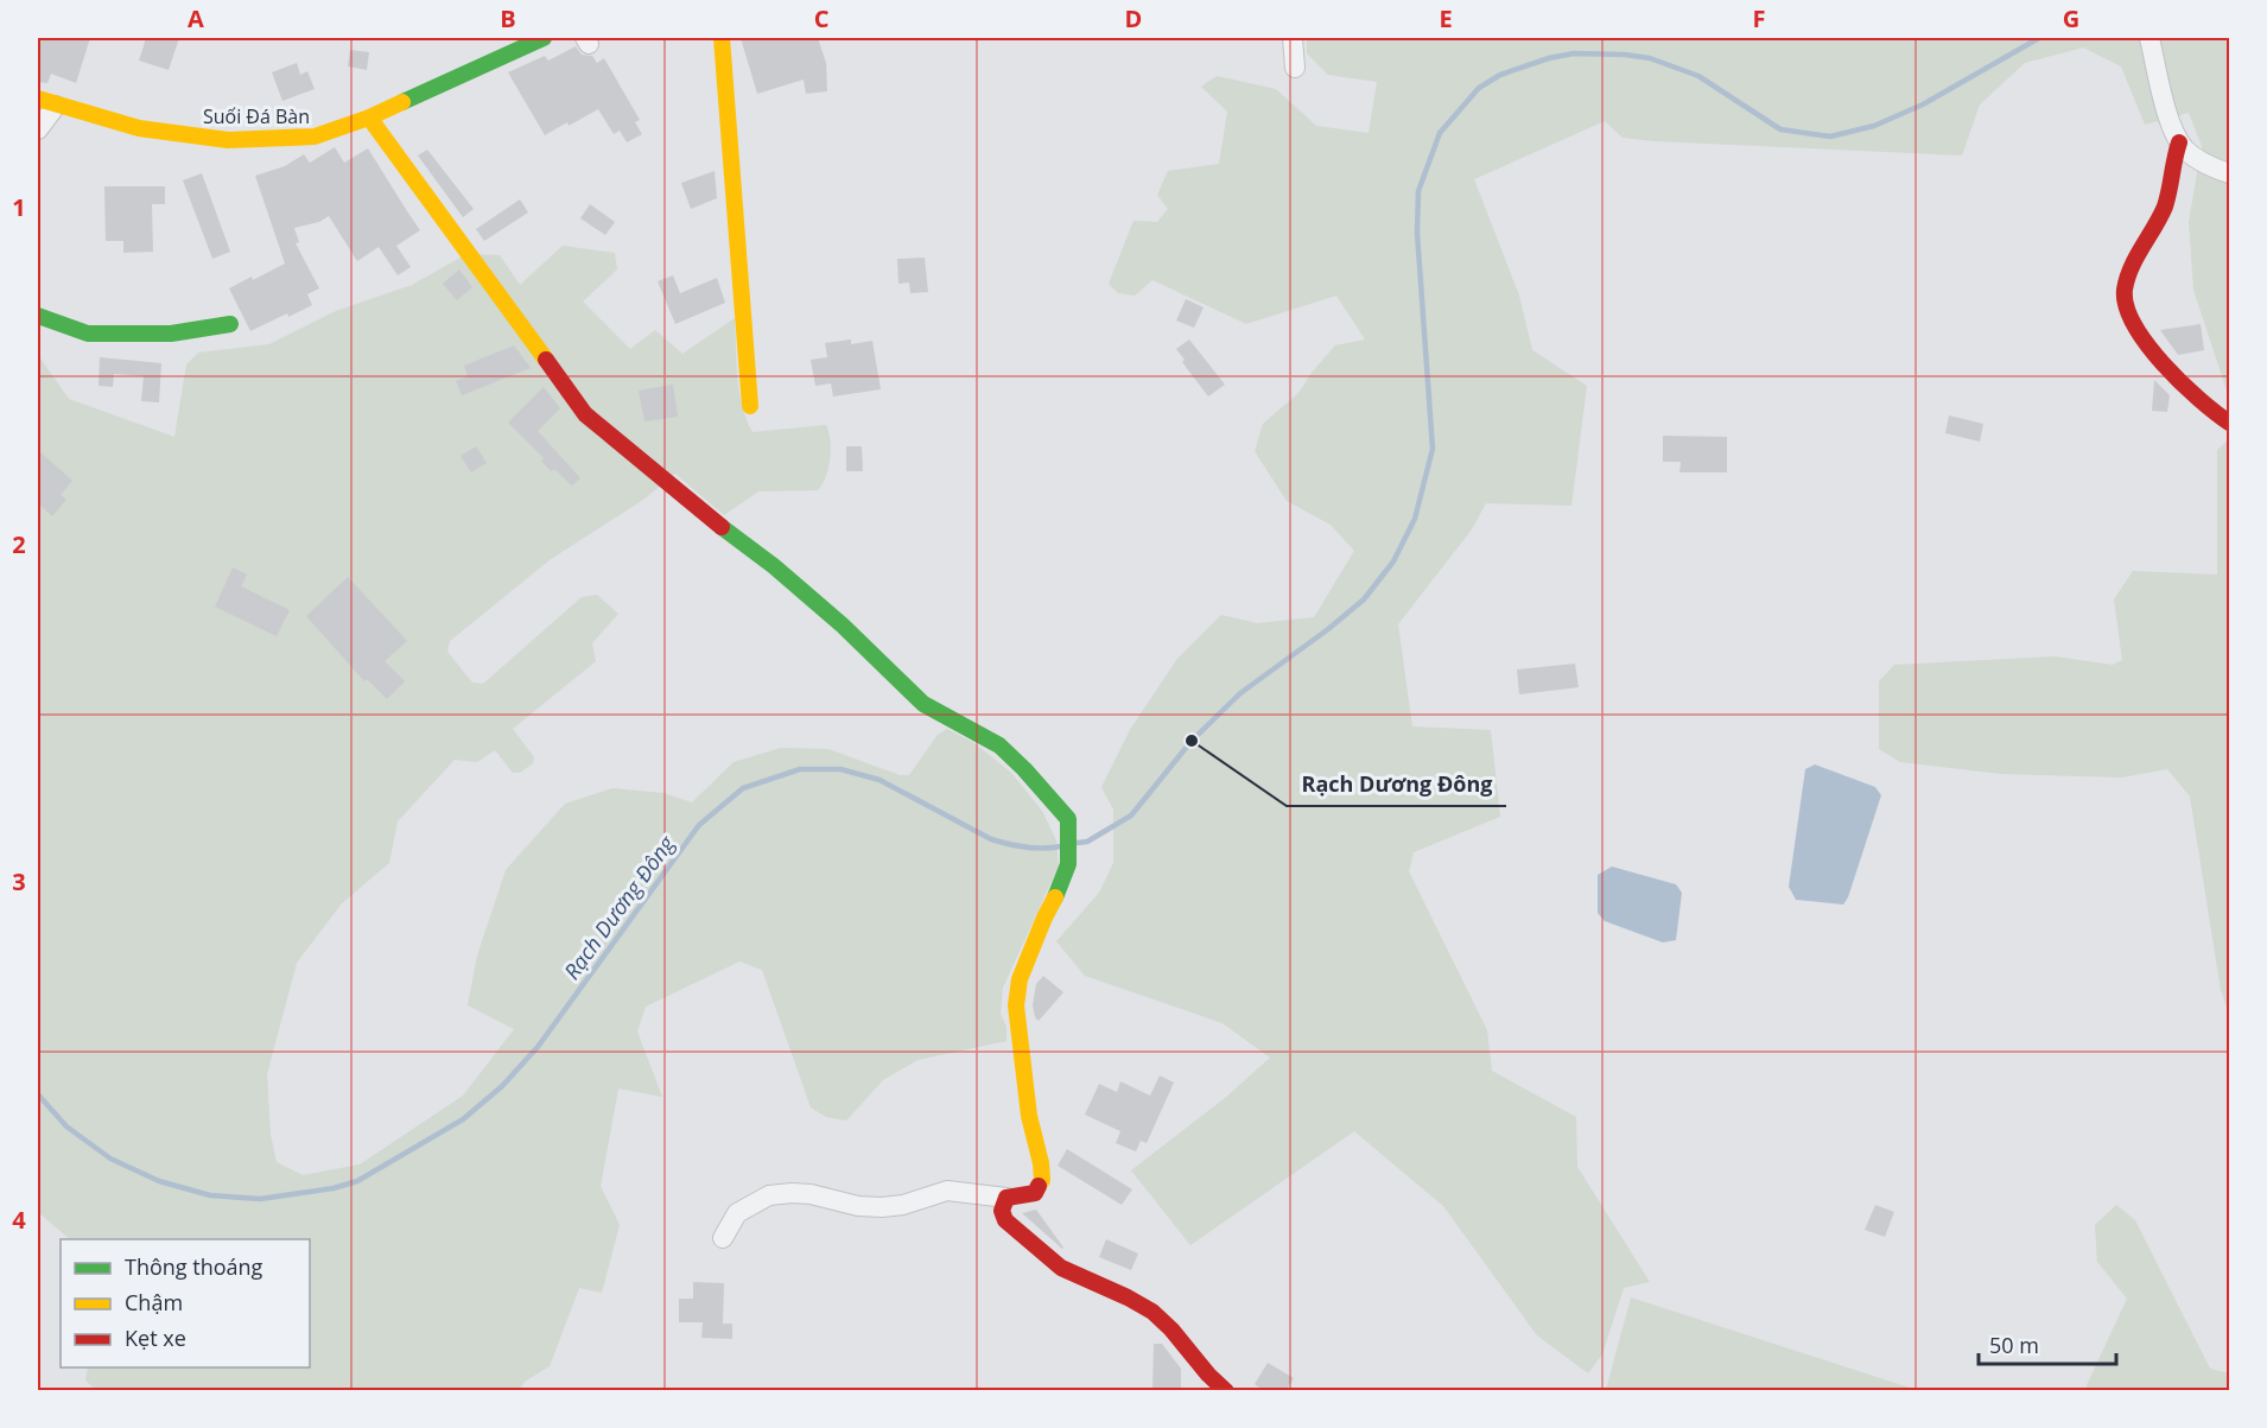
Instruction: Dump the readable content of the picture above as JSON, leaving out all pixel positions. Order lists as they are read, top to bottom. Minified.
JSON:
{"streets":{"street":["Suối Đá Bàn"]},"water":["Rạch Dương Đông"],"places":["Rạch Dương Đông"],"legend":["Thông thoáng","Chậm","Kẹt xe"],"scale_bar":"50 m","grid":{"columns":["A","B","C","D","E","F","G"],"rows":["1","2","3","4"]}}
